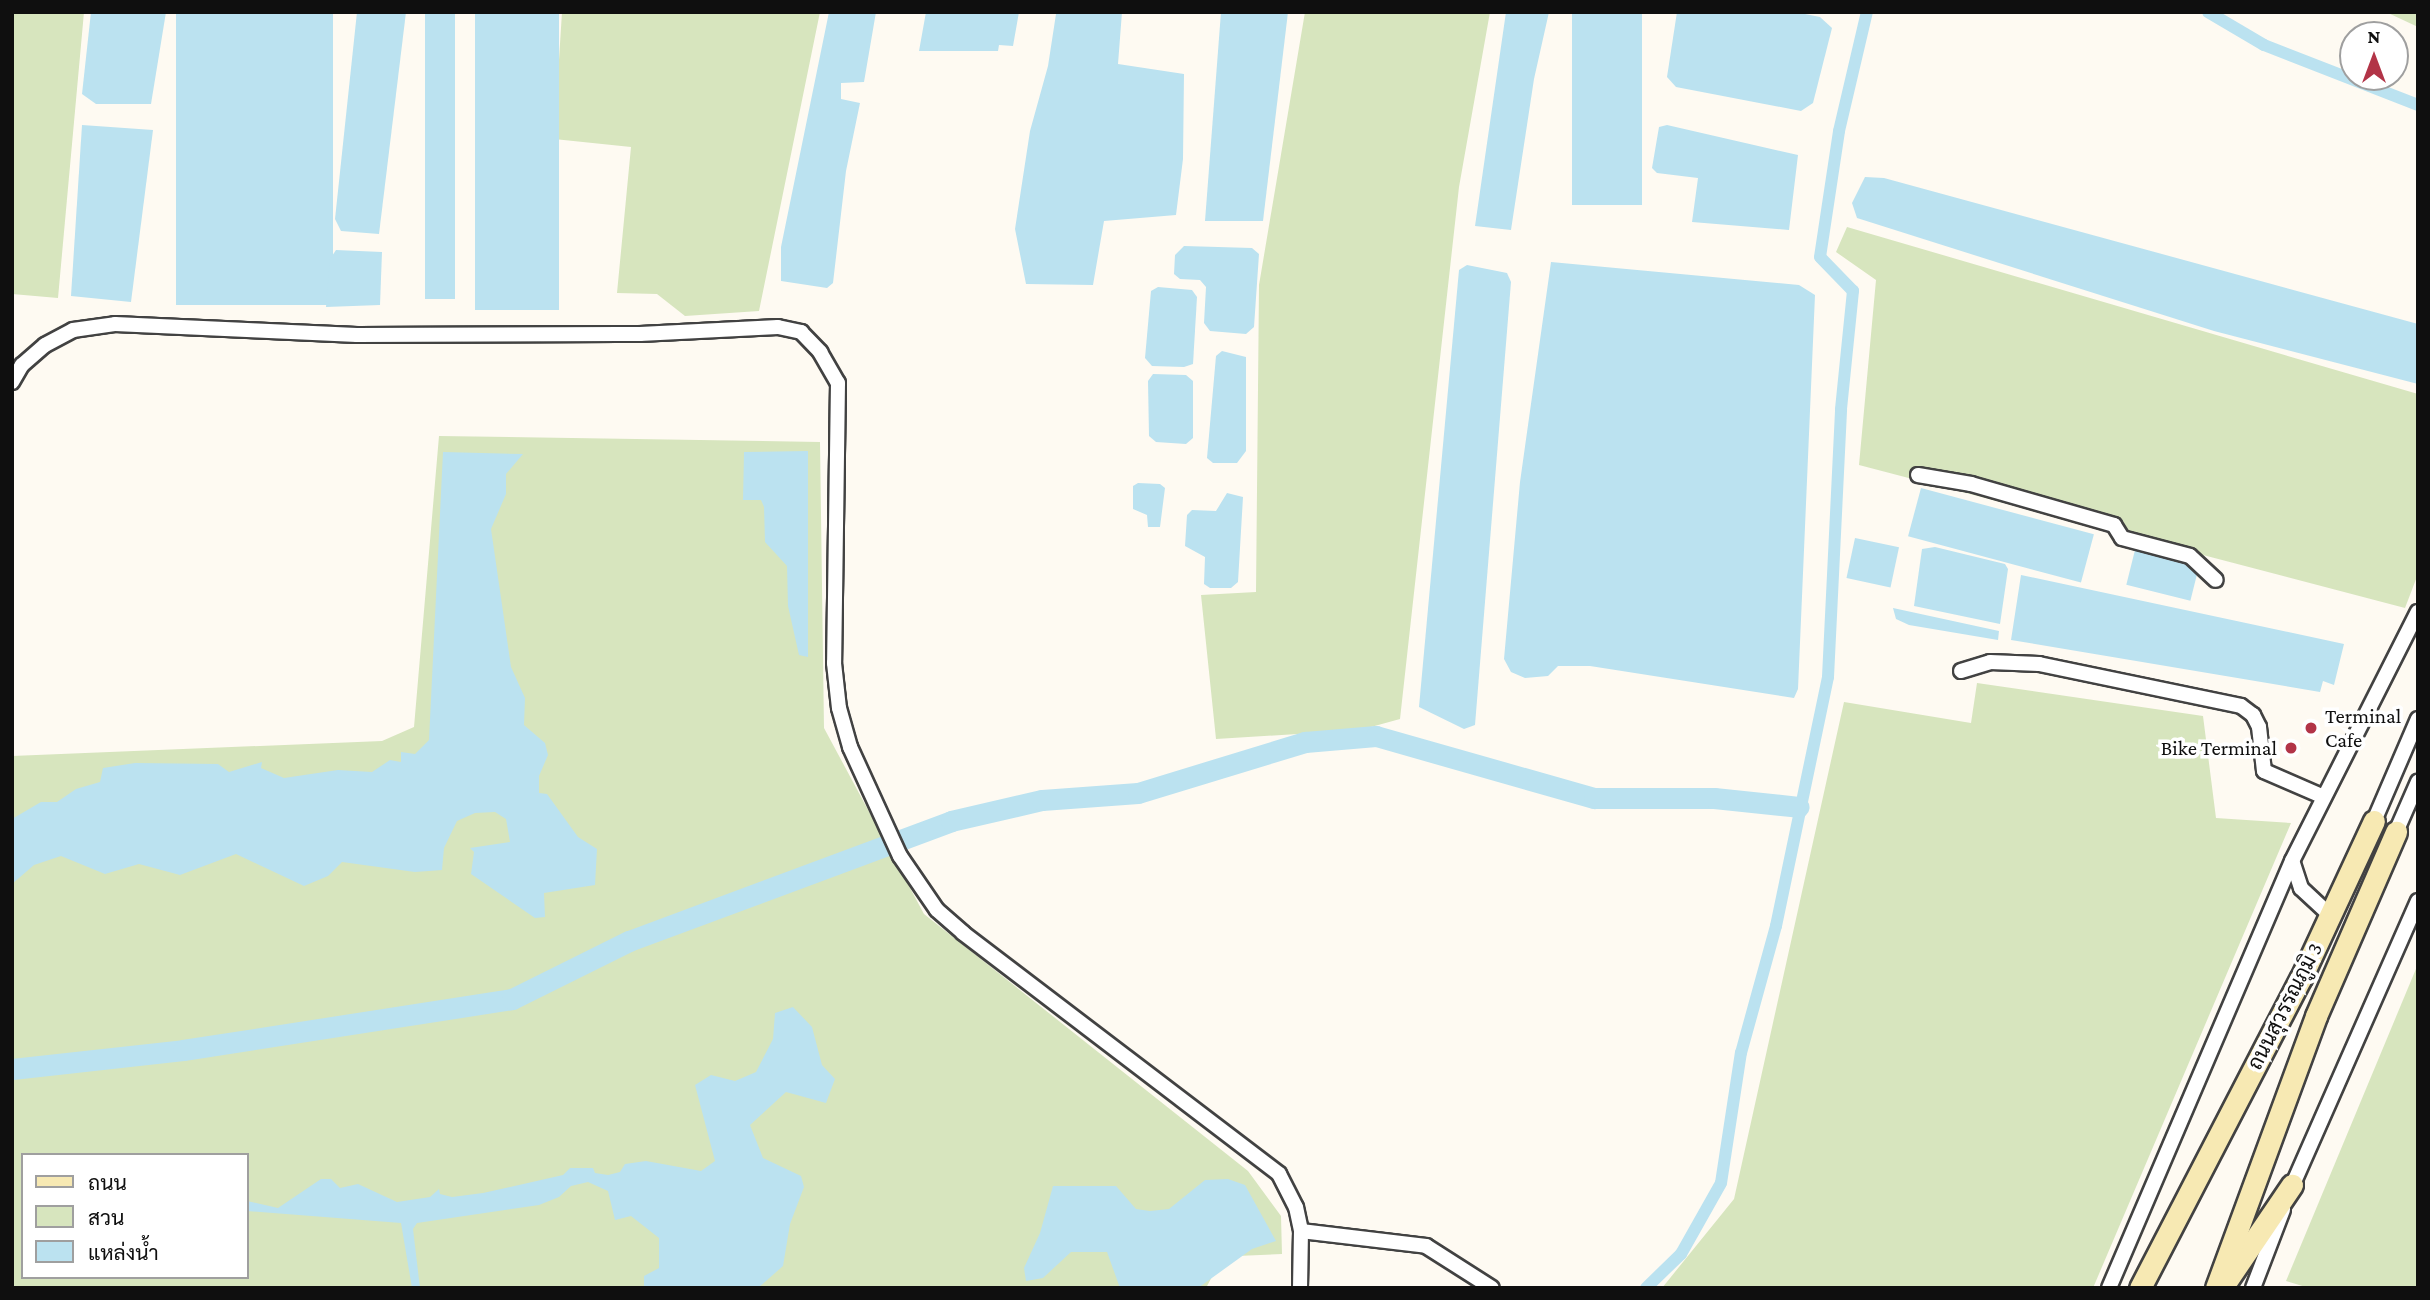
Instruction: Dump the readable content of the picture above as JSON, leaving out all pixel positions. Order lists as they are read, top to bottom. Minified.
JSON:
{"streets":{"main road":["ถนนสุวรรณภูมิ 3"]},"places":["Terminal Cafe","Bike Terminal"],"legend":["ถนน","สวน","แหล่งน้ำ"],"north":"top"}
